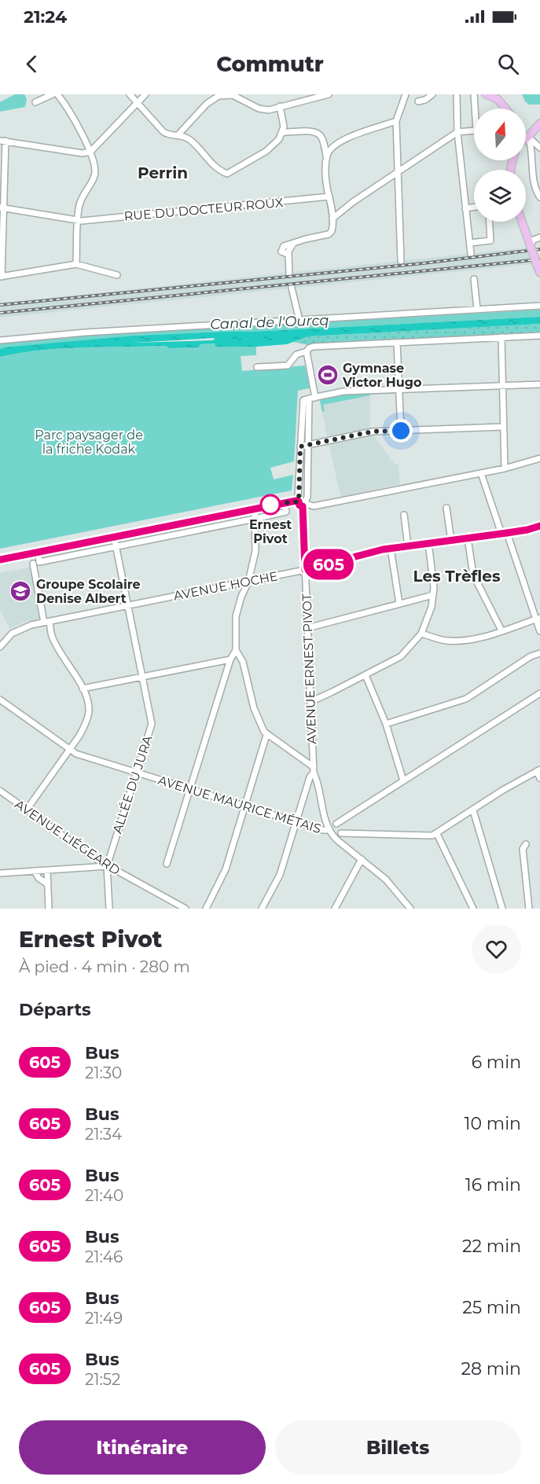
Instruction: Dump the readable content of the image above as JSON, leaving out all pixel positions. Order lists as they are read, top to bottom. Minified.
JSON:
{"streets":{"street":["RUE DU DOCTEUR ROUX","AVENUE HOCHE","AVENUE ERNEST PIVOT","ALLÉE DU JURA","AVENUE MAURICE MÉTAIS","AVENUE LIÉGEARD"]},"crossings":[["AVENUE HOCHE","AVENUE ERNEST PIVOT"],["AVENUE HOCHE","ALLÉE DU JURA"],["AVENUE ERNEST PIVOT","AVENUE MAURICE MÉTAIS"],["ALLÉE DU JURA","AVENUE MAURICE MÉTAIS"],["ALLÉE DU JURA","AVENUE LIÉGEARD"]],"districts":["Perrin","Les Trèfles"],"water":["Canal de l'Ourcq"],"parks":["Parc paysager de la friche Kodak"],"places":{"sports":["Gymnase Victor Hugo"],"other":["Ernest Pivot"],"school or university":["Groupe Scolaire Denise Albert"]},"lines":["bus line 605"],"north":"top","page":{"status":"21:24","header":"Commutr","on_map":"605","heading":[["Ernest Pivot","À pied · 4 min · 280 m"],"Départs"],"list":[{"mark":"605","name":"Bus","note":"21:30","value":"6 min"},{"mark":"605","name":"Bus","note":"21:34","value":"10 min"},{"mark":"605","name":"Bus","note":"21:40","value":"16 min"},{"mark":"605","name":"Bus","note":"21:46","value":"22 min"},{"mark":"605","name":"Bus","note":"21:49","value":"25 min"},{"mark":"605","name":"Bus","note":"21:52","value":"28 min"}],"buttons":["Itinéraire","Billets"]}}
